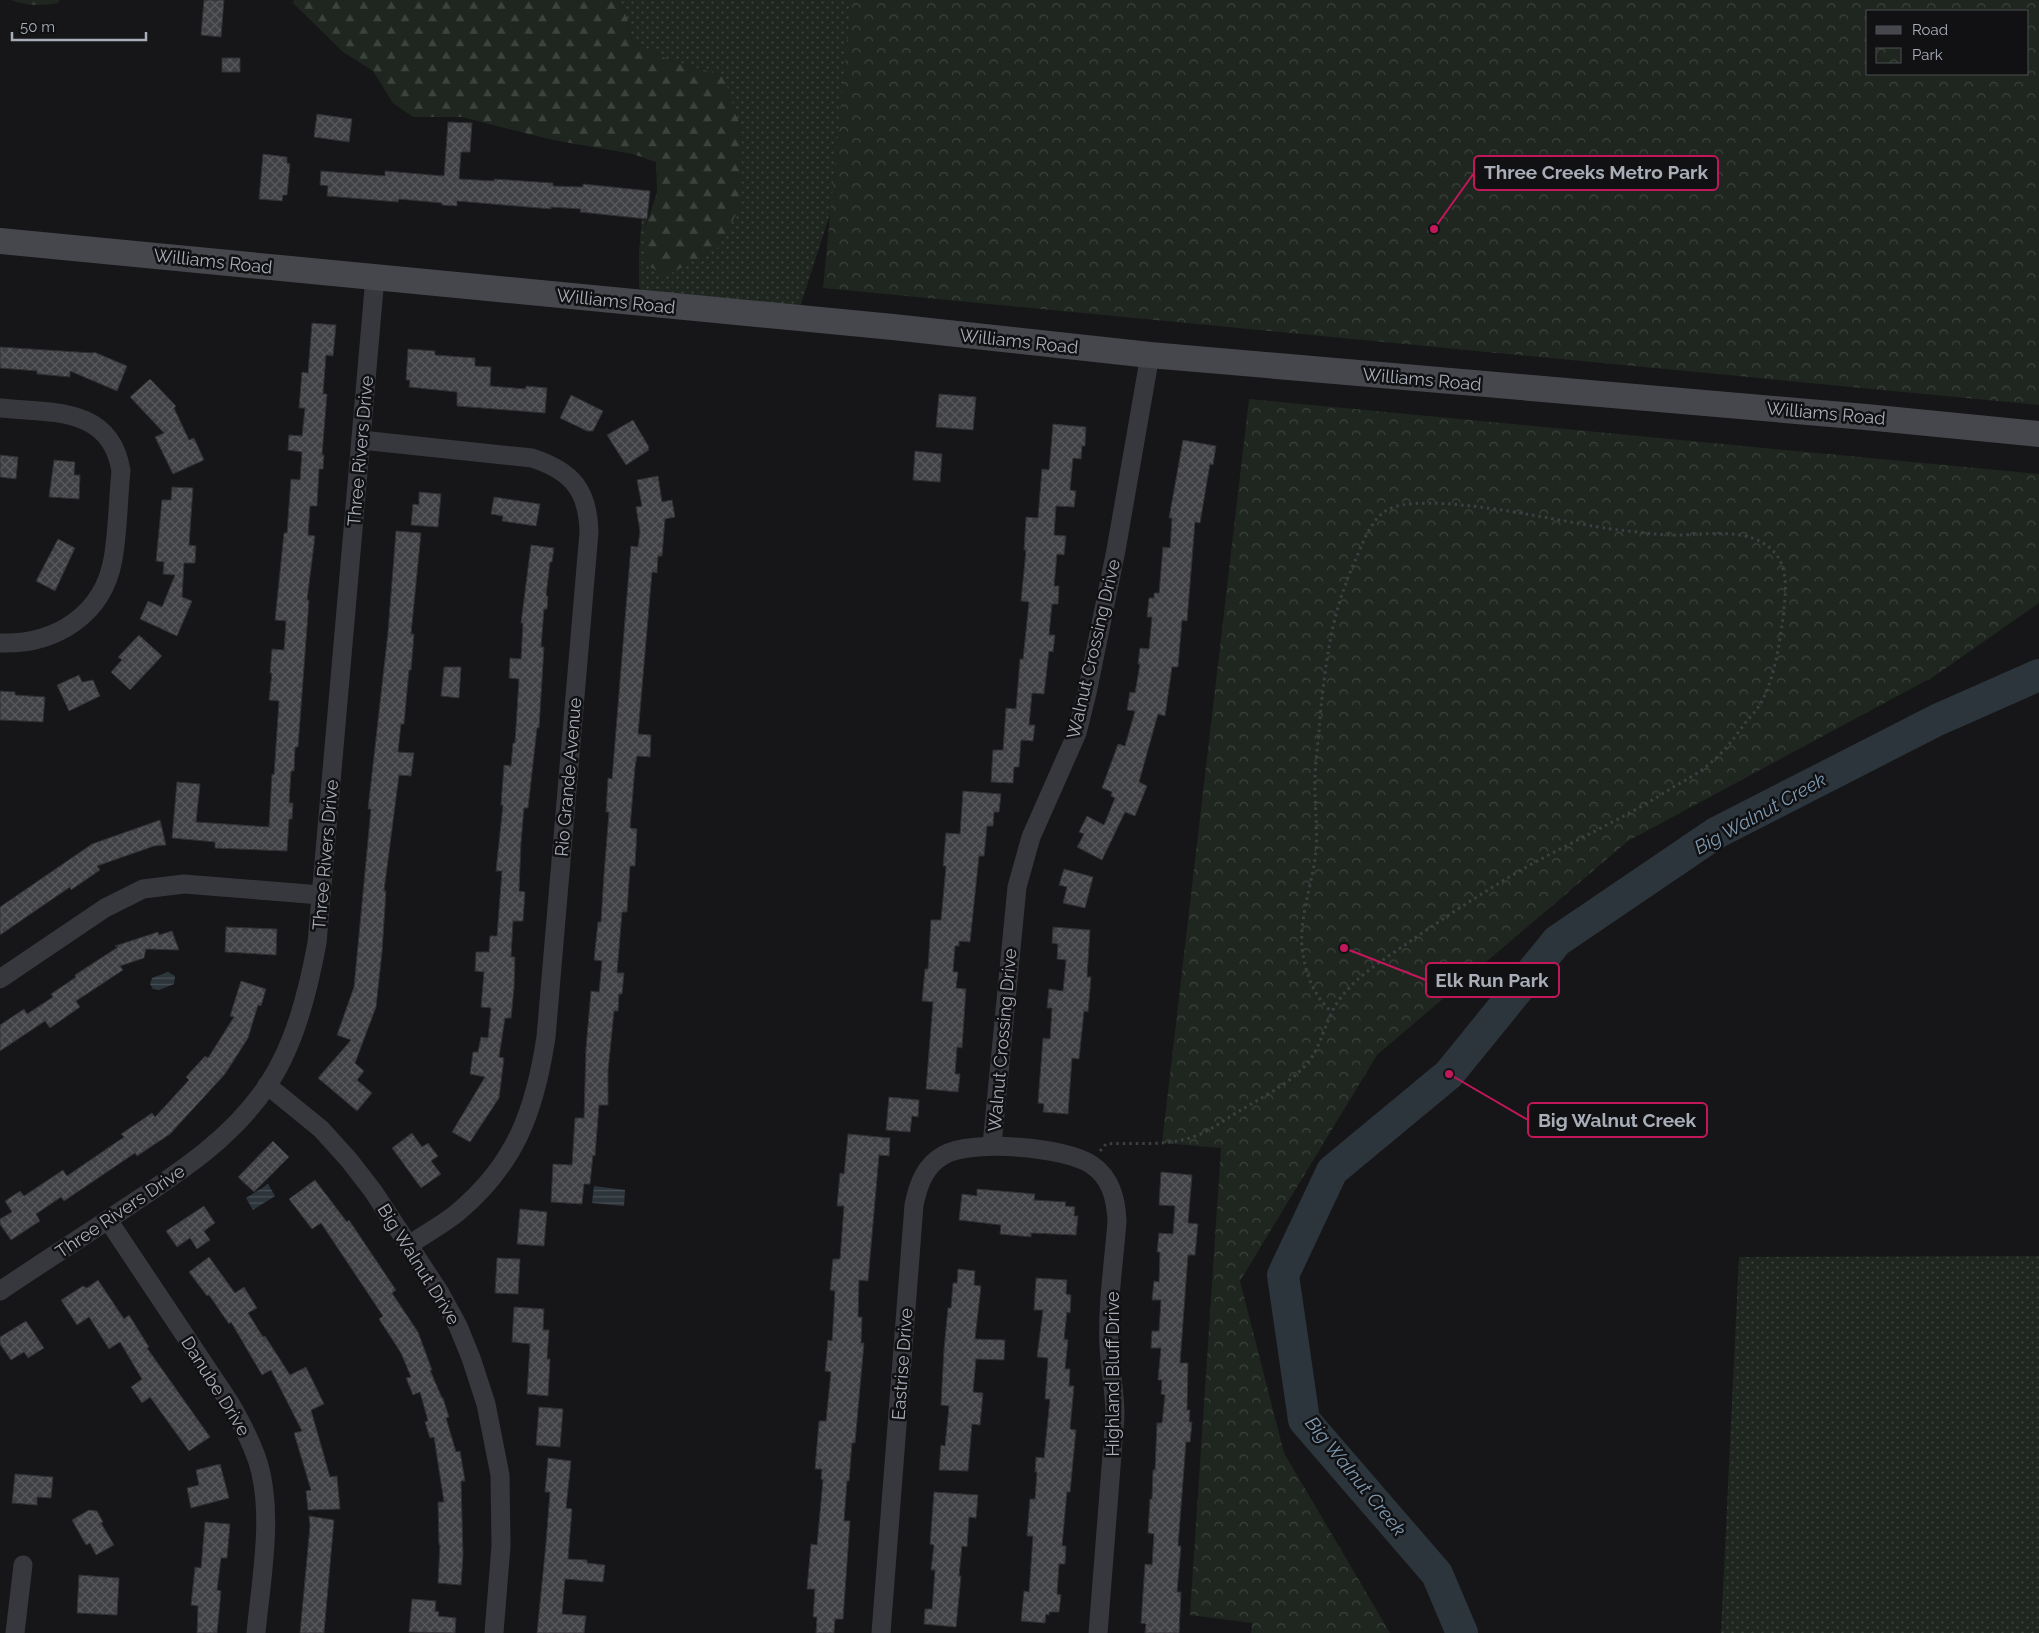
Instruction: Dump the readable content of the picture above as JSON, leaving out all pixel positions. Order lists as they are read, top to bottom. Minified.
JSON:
{"streets":{"main road":["Williams Road"],"street":["Three Rivers Drive","Walnut Crossing Drive","Rio Grande Avenue","Big Walnut Drive","Eastrise Drive","Highland Bluff Drive","Danube Drive"]},"crossings":[["Williams Road","Three Rivers Drive"],["Williams Road","Walnut Crossing Drive"],["Three Rivers Drive","Rio Grande Avenue"],["Three Rivers Drive","Big Walnut Drive"],["Three Rivers Drive","Danube Drive"],["Walnut Crossing Drive","Eastrise Drive"],["Walnut Crossing Drive","Highland Bluff Drive"],["Rio Grande Avenue","Big Walnut Drive"],["Eastrise Drive","Highland Bluff Drive"]],"water":["Big Walnut Creek"],"places":["Three Creeks Metro Park","Elk Run Park","Big Walnut Creek"],"legend":["Road","Park"],"scale_bar":"50 m"}
